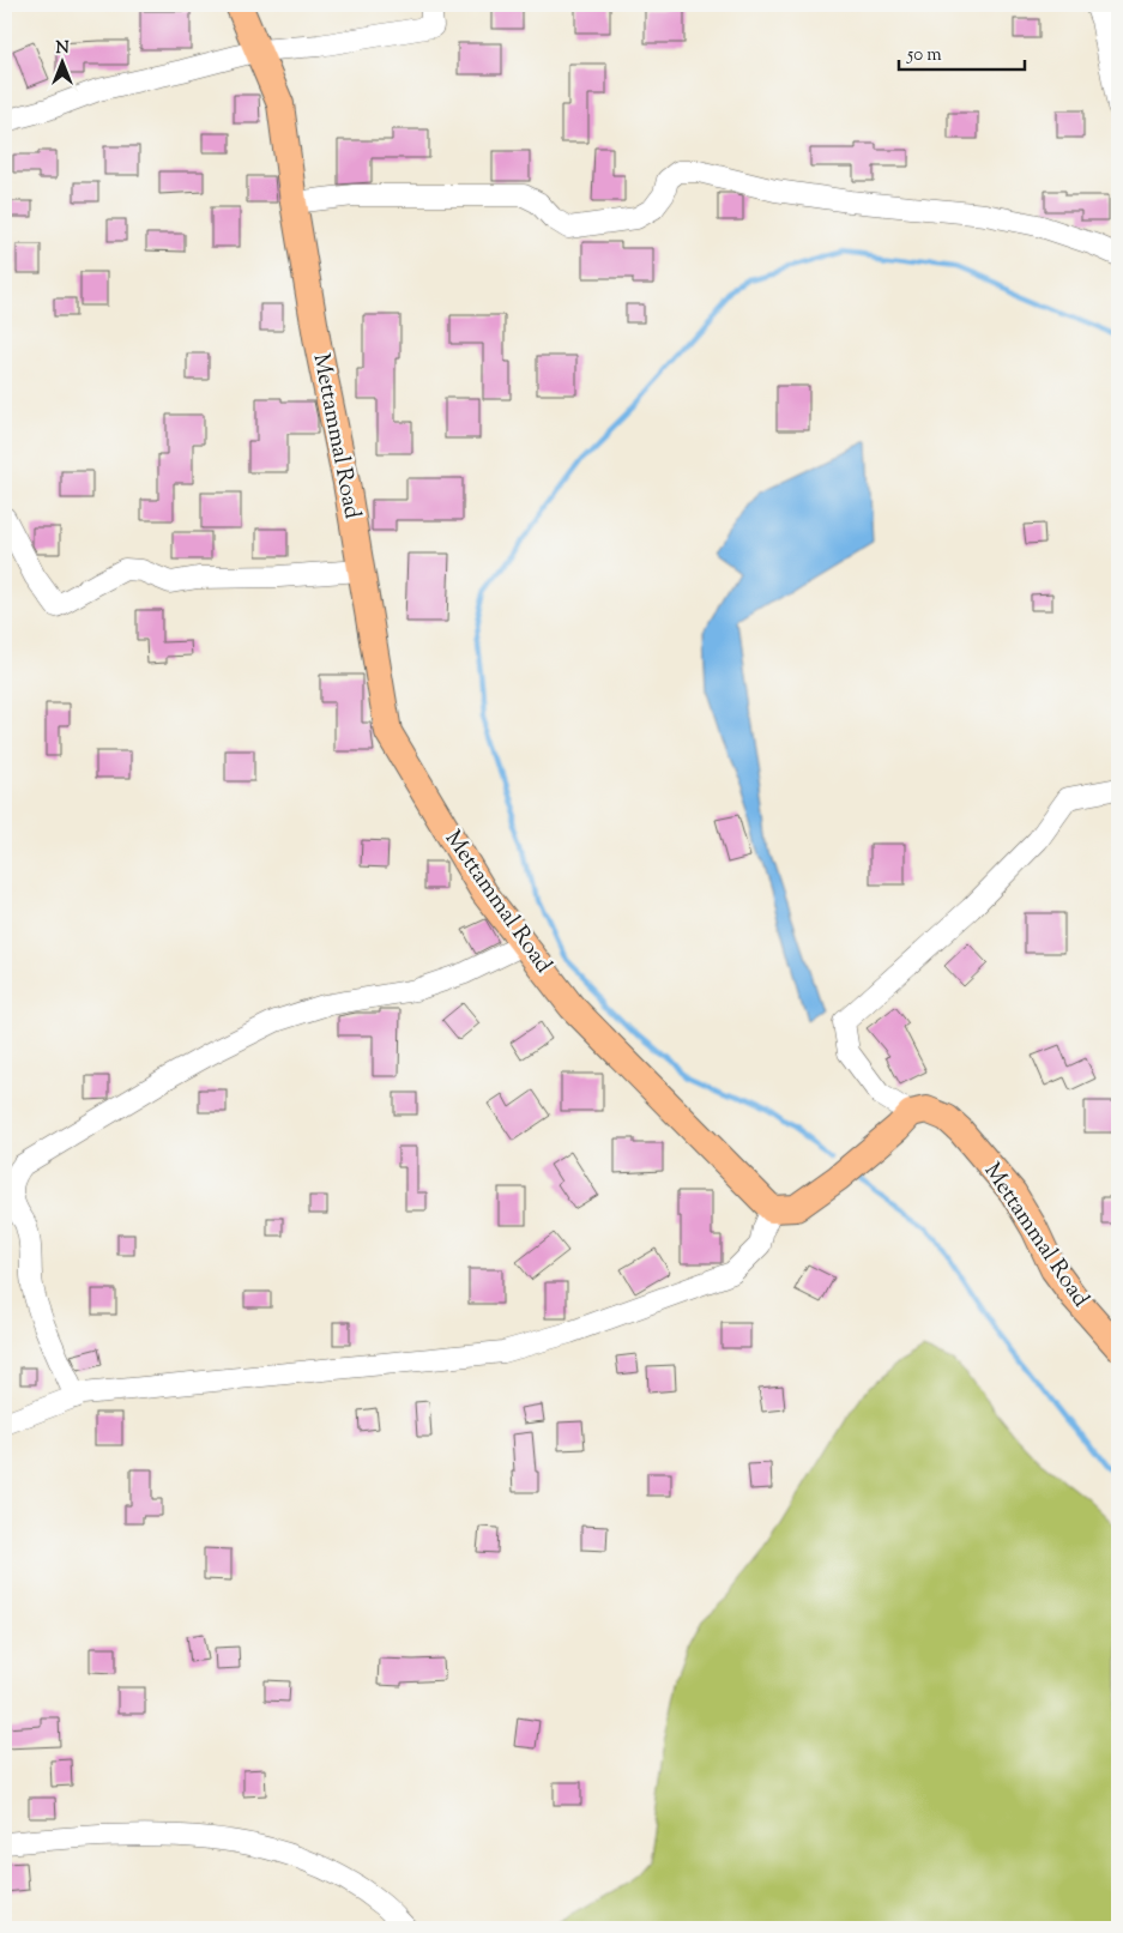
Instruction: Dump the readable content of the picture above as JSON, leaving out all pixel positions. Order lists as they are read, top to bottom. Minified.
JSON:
{"streets":{"main road":["Mettammal Road"]},"scale_bar":"50 m","north":"top"}
